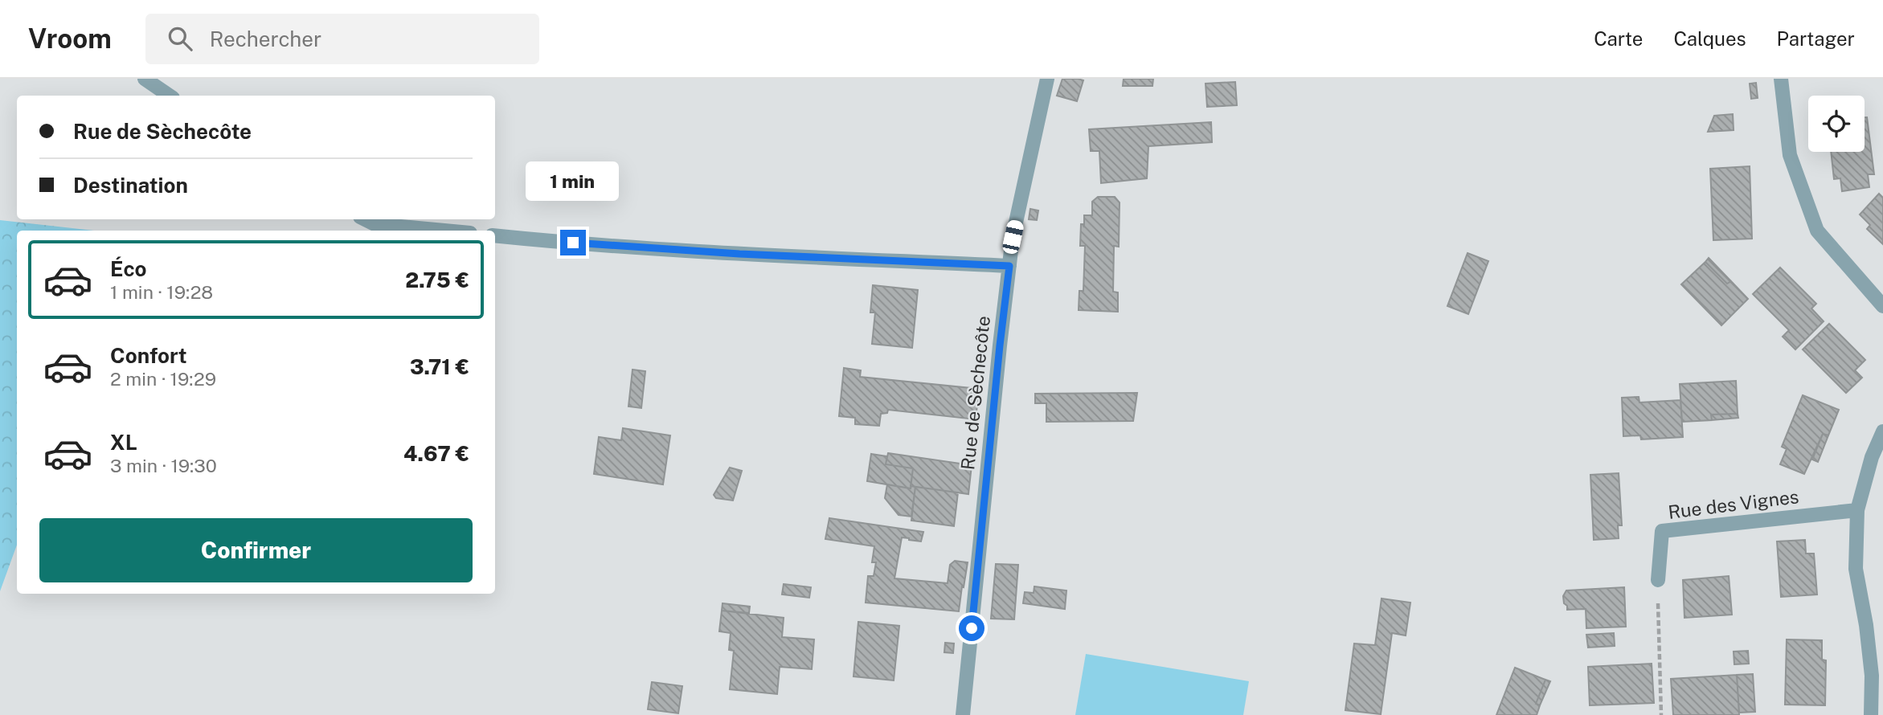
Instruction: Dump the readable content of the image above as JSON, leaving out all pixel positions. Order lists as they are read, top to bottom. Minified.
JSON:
{"streets":{"street":["Rue de Sèchecôte","Rue des Vignes"]},"page":{"header":"Vroom","search":"Rechercher","nav":["Carte","Calques","Partager"],"banner":["Rue de Sèchecôte","Destination"],"bubble":"1 min","list":[{"name":"Éco","note":"1 min · 19:28","value":"2.75 €"},{"name":"Confort","note":"2 min · 19:29","value":"3.71 €"},{"name":"XL","note":"3 min · 19:30","value":"4.67 €"}],"buttons":"Confirmer"}}
